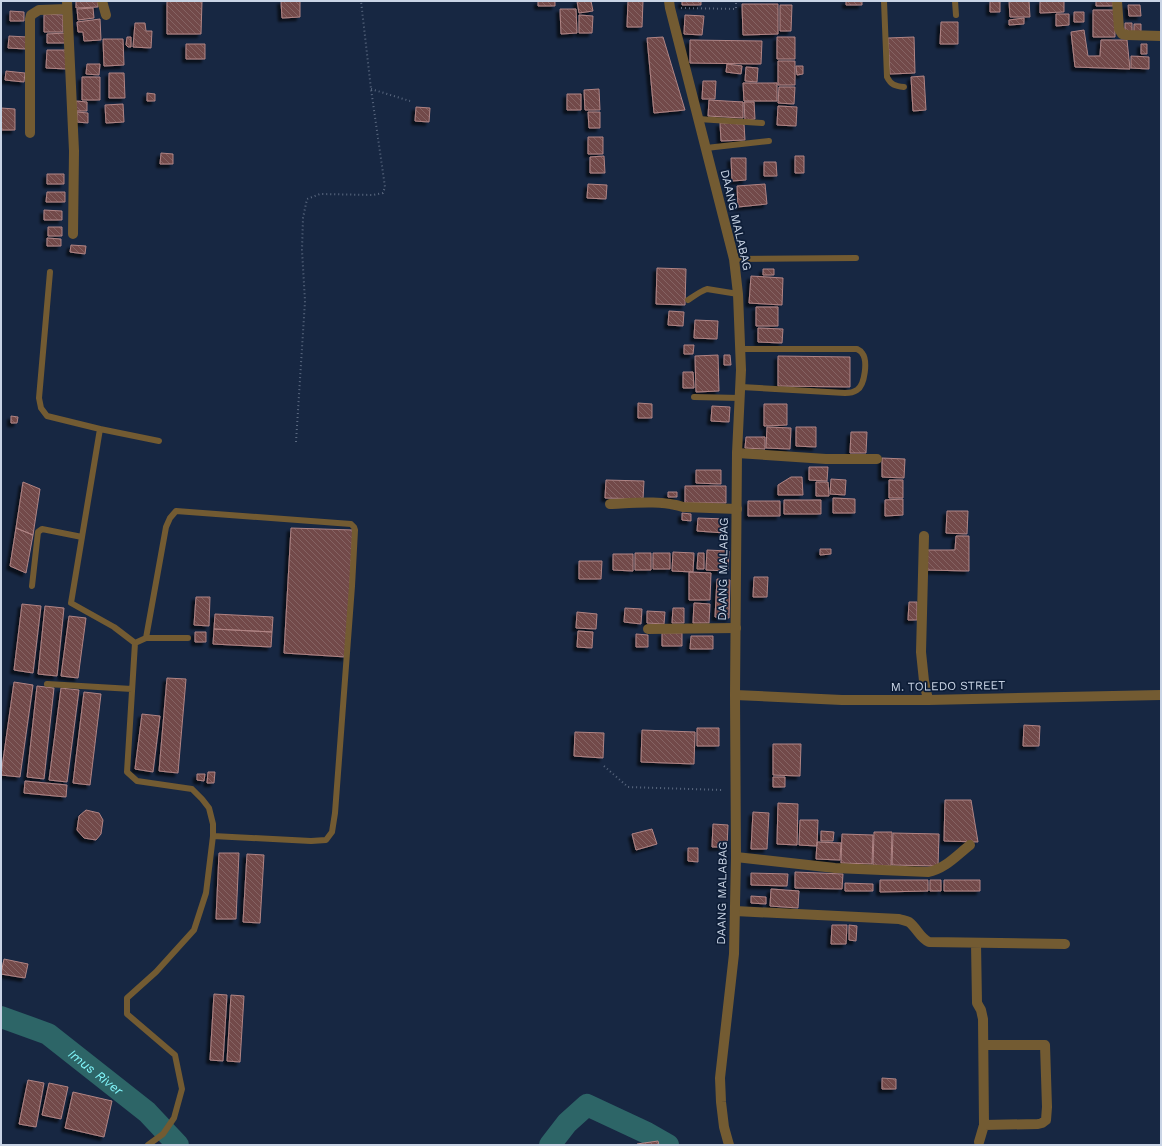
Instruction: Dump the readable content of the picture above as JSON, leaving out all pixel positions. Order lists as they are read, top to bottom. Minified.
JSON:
{"streets":{"street":["DAANG MALABAG","M. TOLEDO STREET"]},"crossings":[["DAANG MALABAG","M. TOLEDO STREET"]],"water":["Imus River"]}
